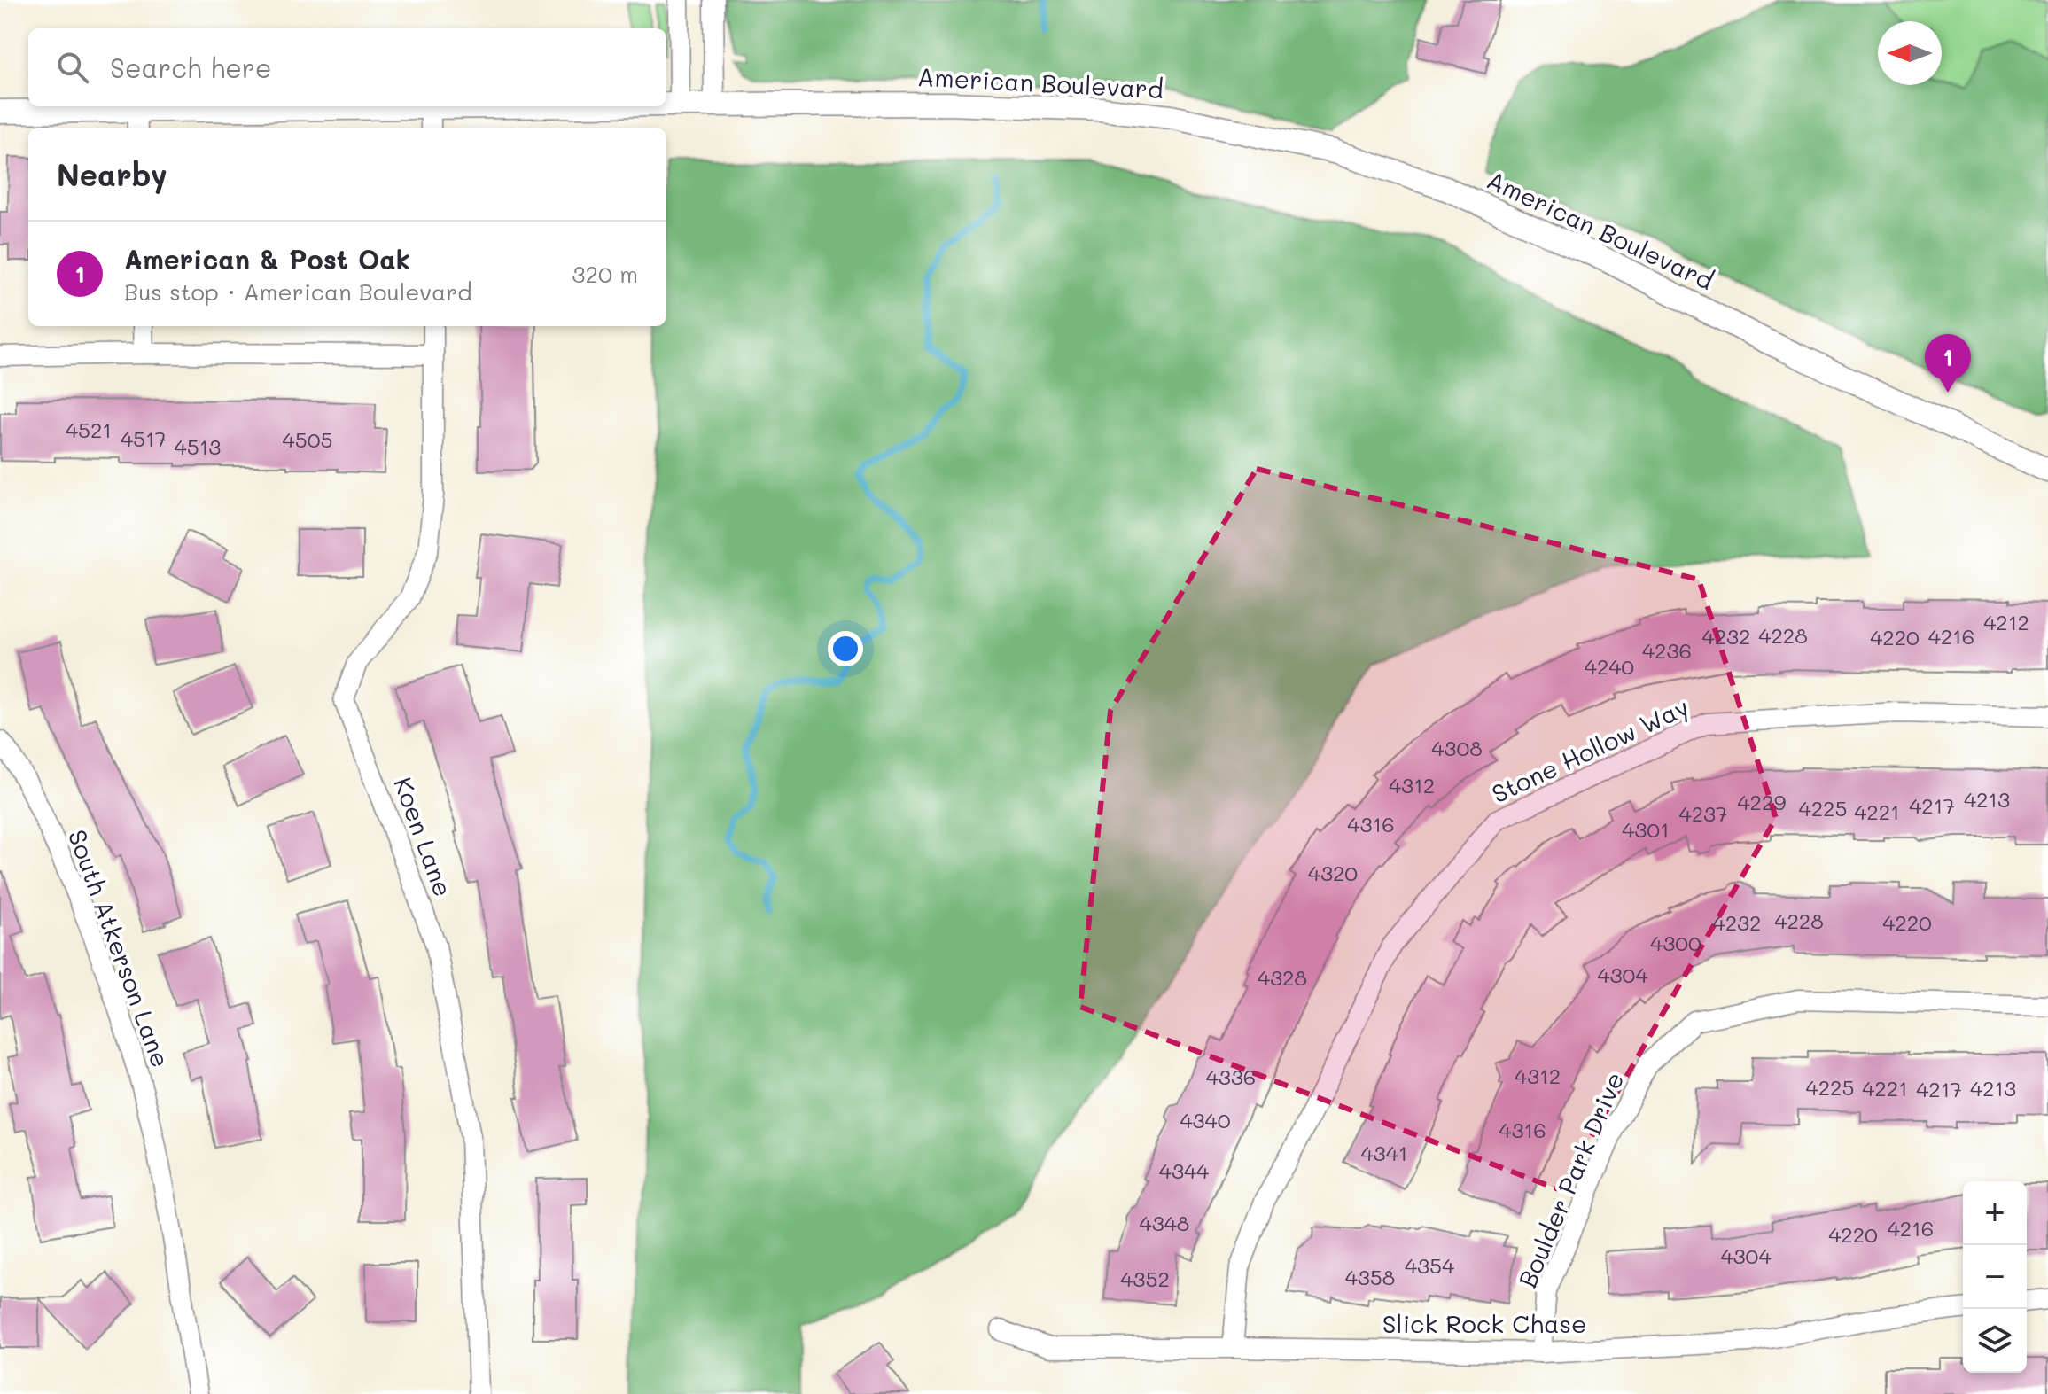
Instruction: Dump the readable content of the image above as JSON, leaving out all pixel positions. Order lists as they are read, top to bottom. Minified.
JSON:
{"streets":{"street":["American Boulevard","Stone Hollow Way","Koen Lane","South Atkerson Lane","Boulder Park Drive","Slick Rock Chase"]},"crossings":[["Stone Hollow Way","Slick Rock Chase"],["Boulder Park Drive","Slick Rock Chase"]],"house_numbers":["4521","4517","4505","4513","4212","4228","4232","4216","4220","4236","4240","4308","4312","4213","4229","4217","4225","4221","4237","4316","4301","4320","4228","4232","4220","4300","4304","4328","4312","4336","4225","4221","4213","4217","4340","4316","4341","4344","4348","4216","4220","4304","4354","4358","4352"],"north":"left","page":{"search":"Search here","heading":"Nearby","list":[{"mark":"1","name":"American & Post Oak","note":"Bus stop · American Boulevard","value":"320 m"}],"pins":"1","map_buttons":["+","−"]}}
